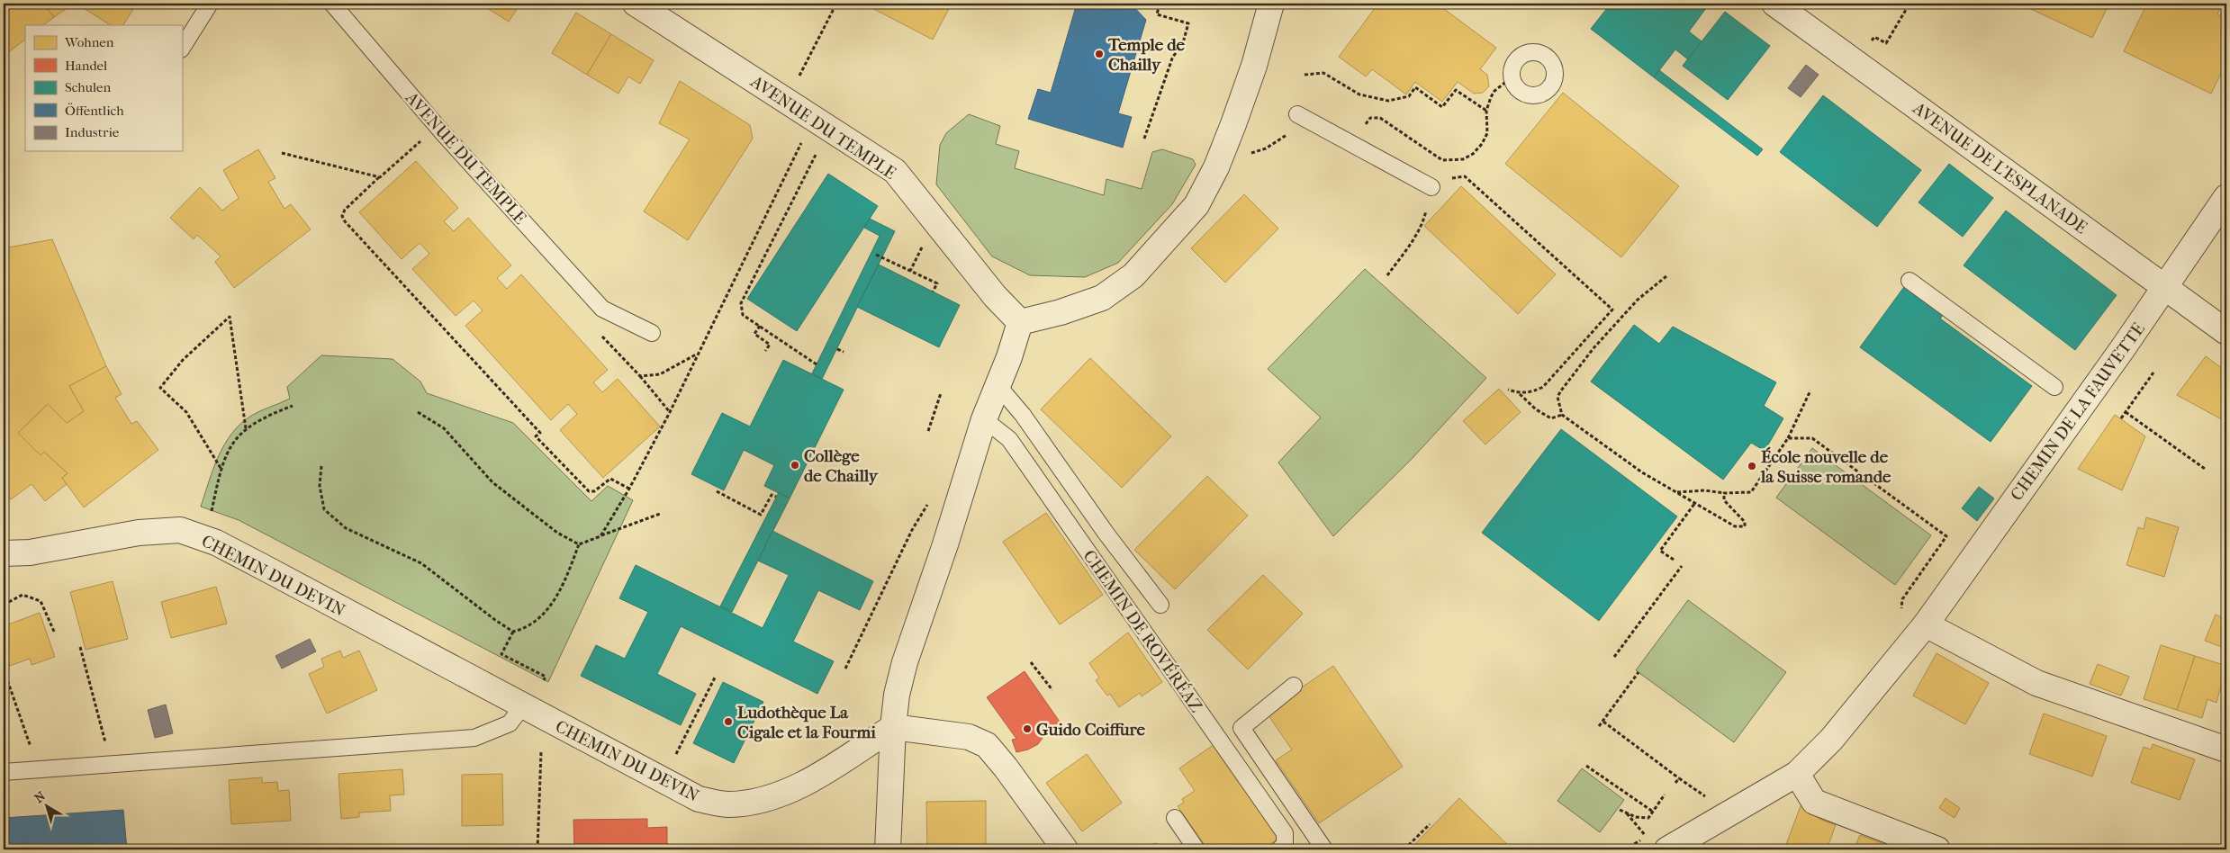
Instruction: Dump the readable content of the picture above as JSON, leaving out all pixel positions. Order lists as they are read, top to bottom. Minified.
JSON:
{"streets":{"street":["AVENUE DU TEMPLE","AVENUE DE L'ESPLANADE","CHEMIN DE LA FAUVETTE","CHEMIN DU DEVIN"],"lane":["CHEMIN DE ROVÉRÉAZ"]},"crossings":[["AVENUE DE L'ESPLANADE","CHEMIN DE LA FAUVETTE"]],"places":["Temple de Chailly","Collège de Chailly","École nouvelle de la Suisse romande","Ludothèque La Cigale et la Fourmi","Guido Coiffure"],"legend":["Wohnen","Handel","Schulen","Öffentlich","Industrie"],"north":"top left"}
